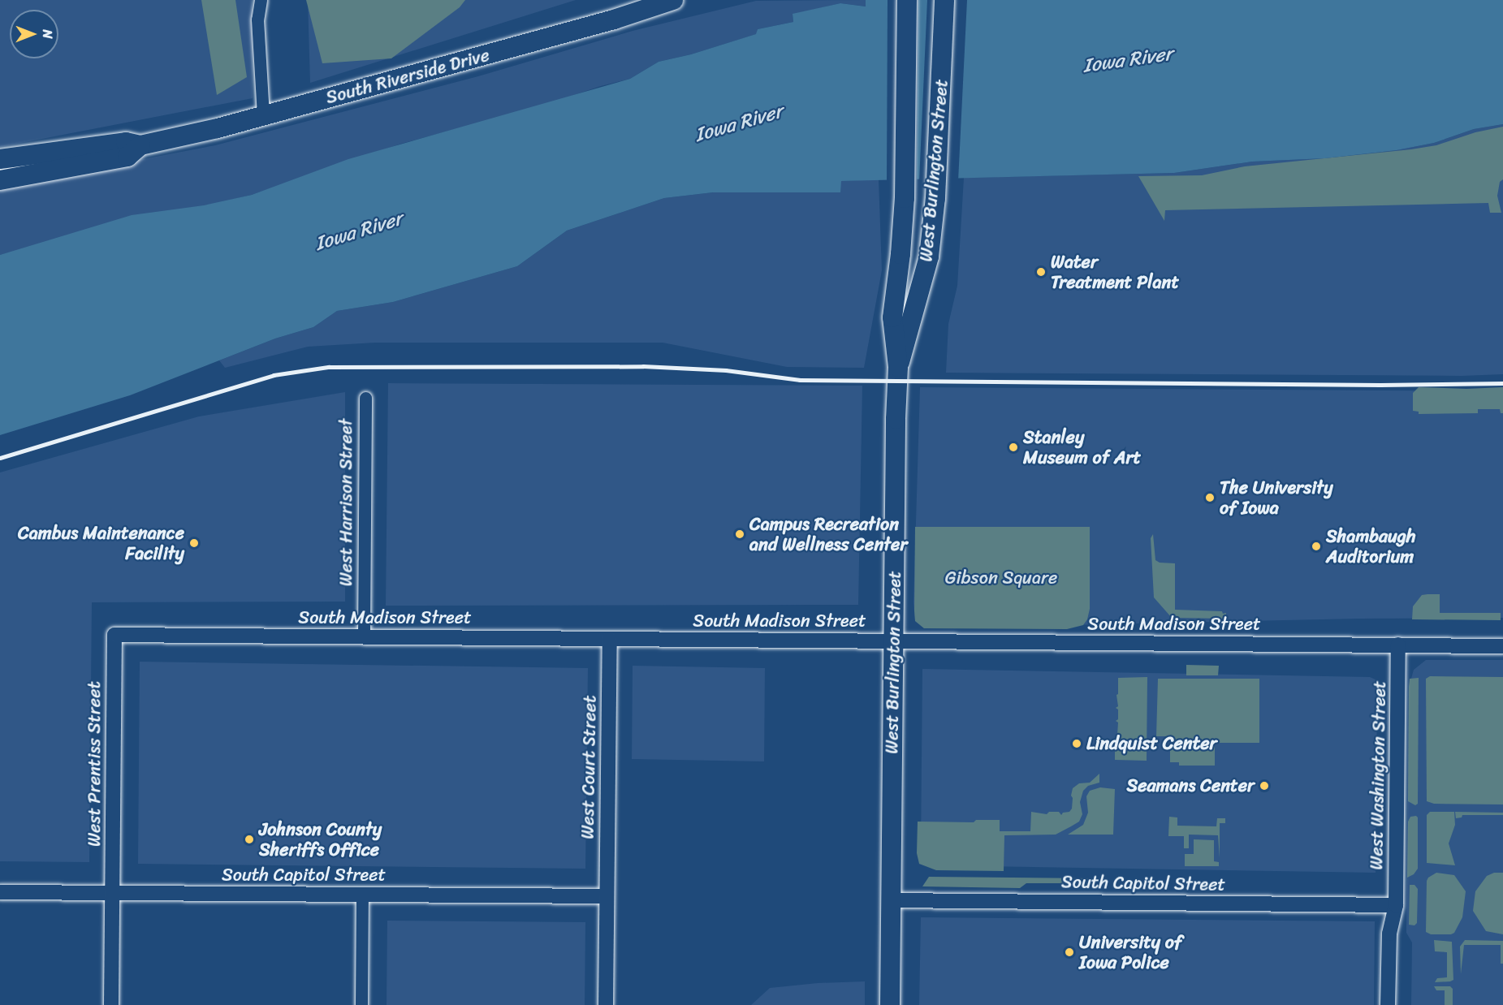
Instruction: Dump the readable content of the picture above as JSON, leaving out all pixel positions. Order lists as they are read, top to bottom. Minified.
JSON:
{"streets":{"main road":["South Riverside Drive","West Burlington Street"],"street":["West Harrison Street","South Madison Street","West Prentiss Street","West Court Street","West Washington Street","South Capitol Street"]},"crossings":[["West Burlington Street","South Madison Street"],["West Burlington Street","South Capitol Street"],["West Harrison Street","South Madison Street"],["South Madison Street","West Prentiss Street"],["South Madison Street","West Court Street"],["South Madison Street","West Washington Street"],["West Prentiss Street","South Capitol Street"],["West Court Street","South Capitol Street"],["West Washington Street","South Capitol Street"]],"water":["Iowa River"],"parks":["Gibson Square"],"places":["Water Treatment Plant","Stanley Museum of Art","The University of Iowa","Campus Recreation and Wellness Center","Cambus Maintenance Facility","Shambaugh Auditorium","Lindquist Center","Seamans Center","Johnson County Sheriffs Office","University of Iowa Police"],"north":"right"}
